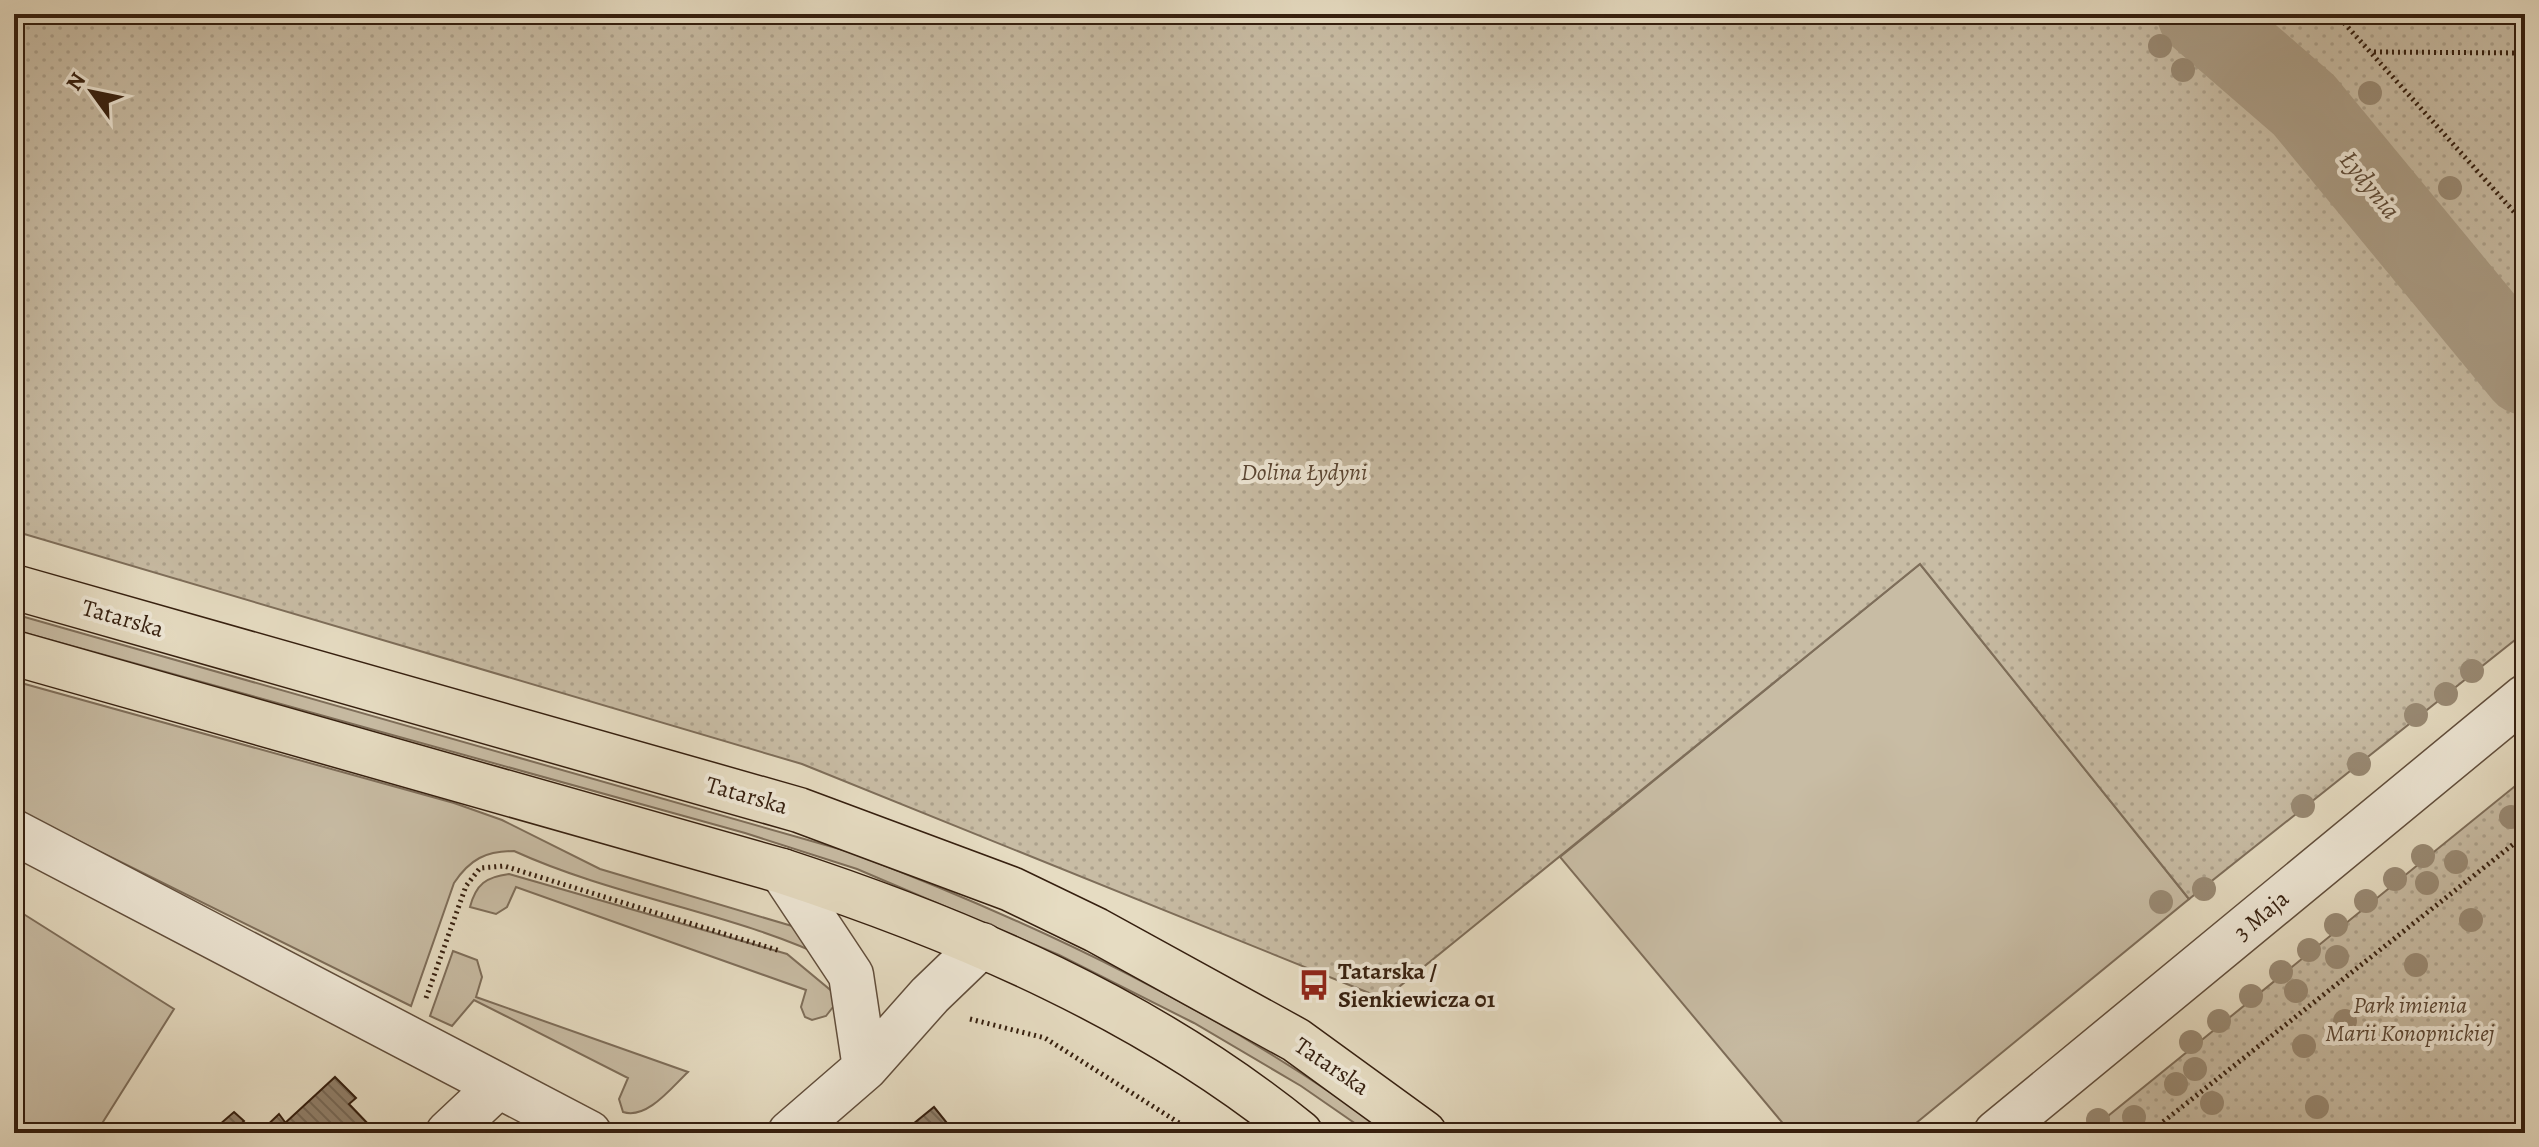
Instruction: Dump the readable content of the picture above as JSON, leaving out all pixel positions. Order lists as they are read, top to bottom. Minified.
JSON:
{"streets":{"main road":["Tatarska"],"street":["3 Maja"]},"water":["Łydynia"],"parks":["Dolina Łydyni","Park imienia Marii Konopnickiej"],"places":{"bus stop":["Tatarska / Sienkiewicza 01"]},"north":"top left"}
